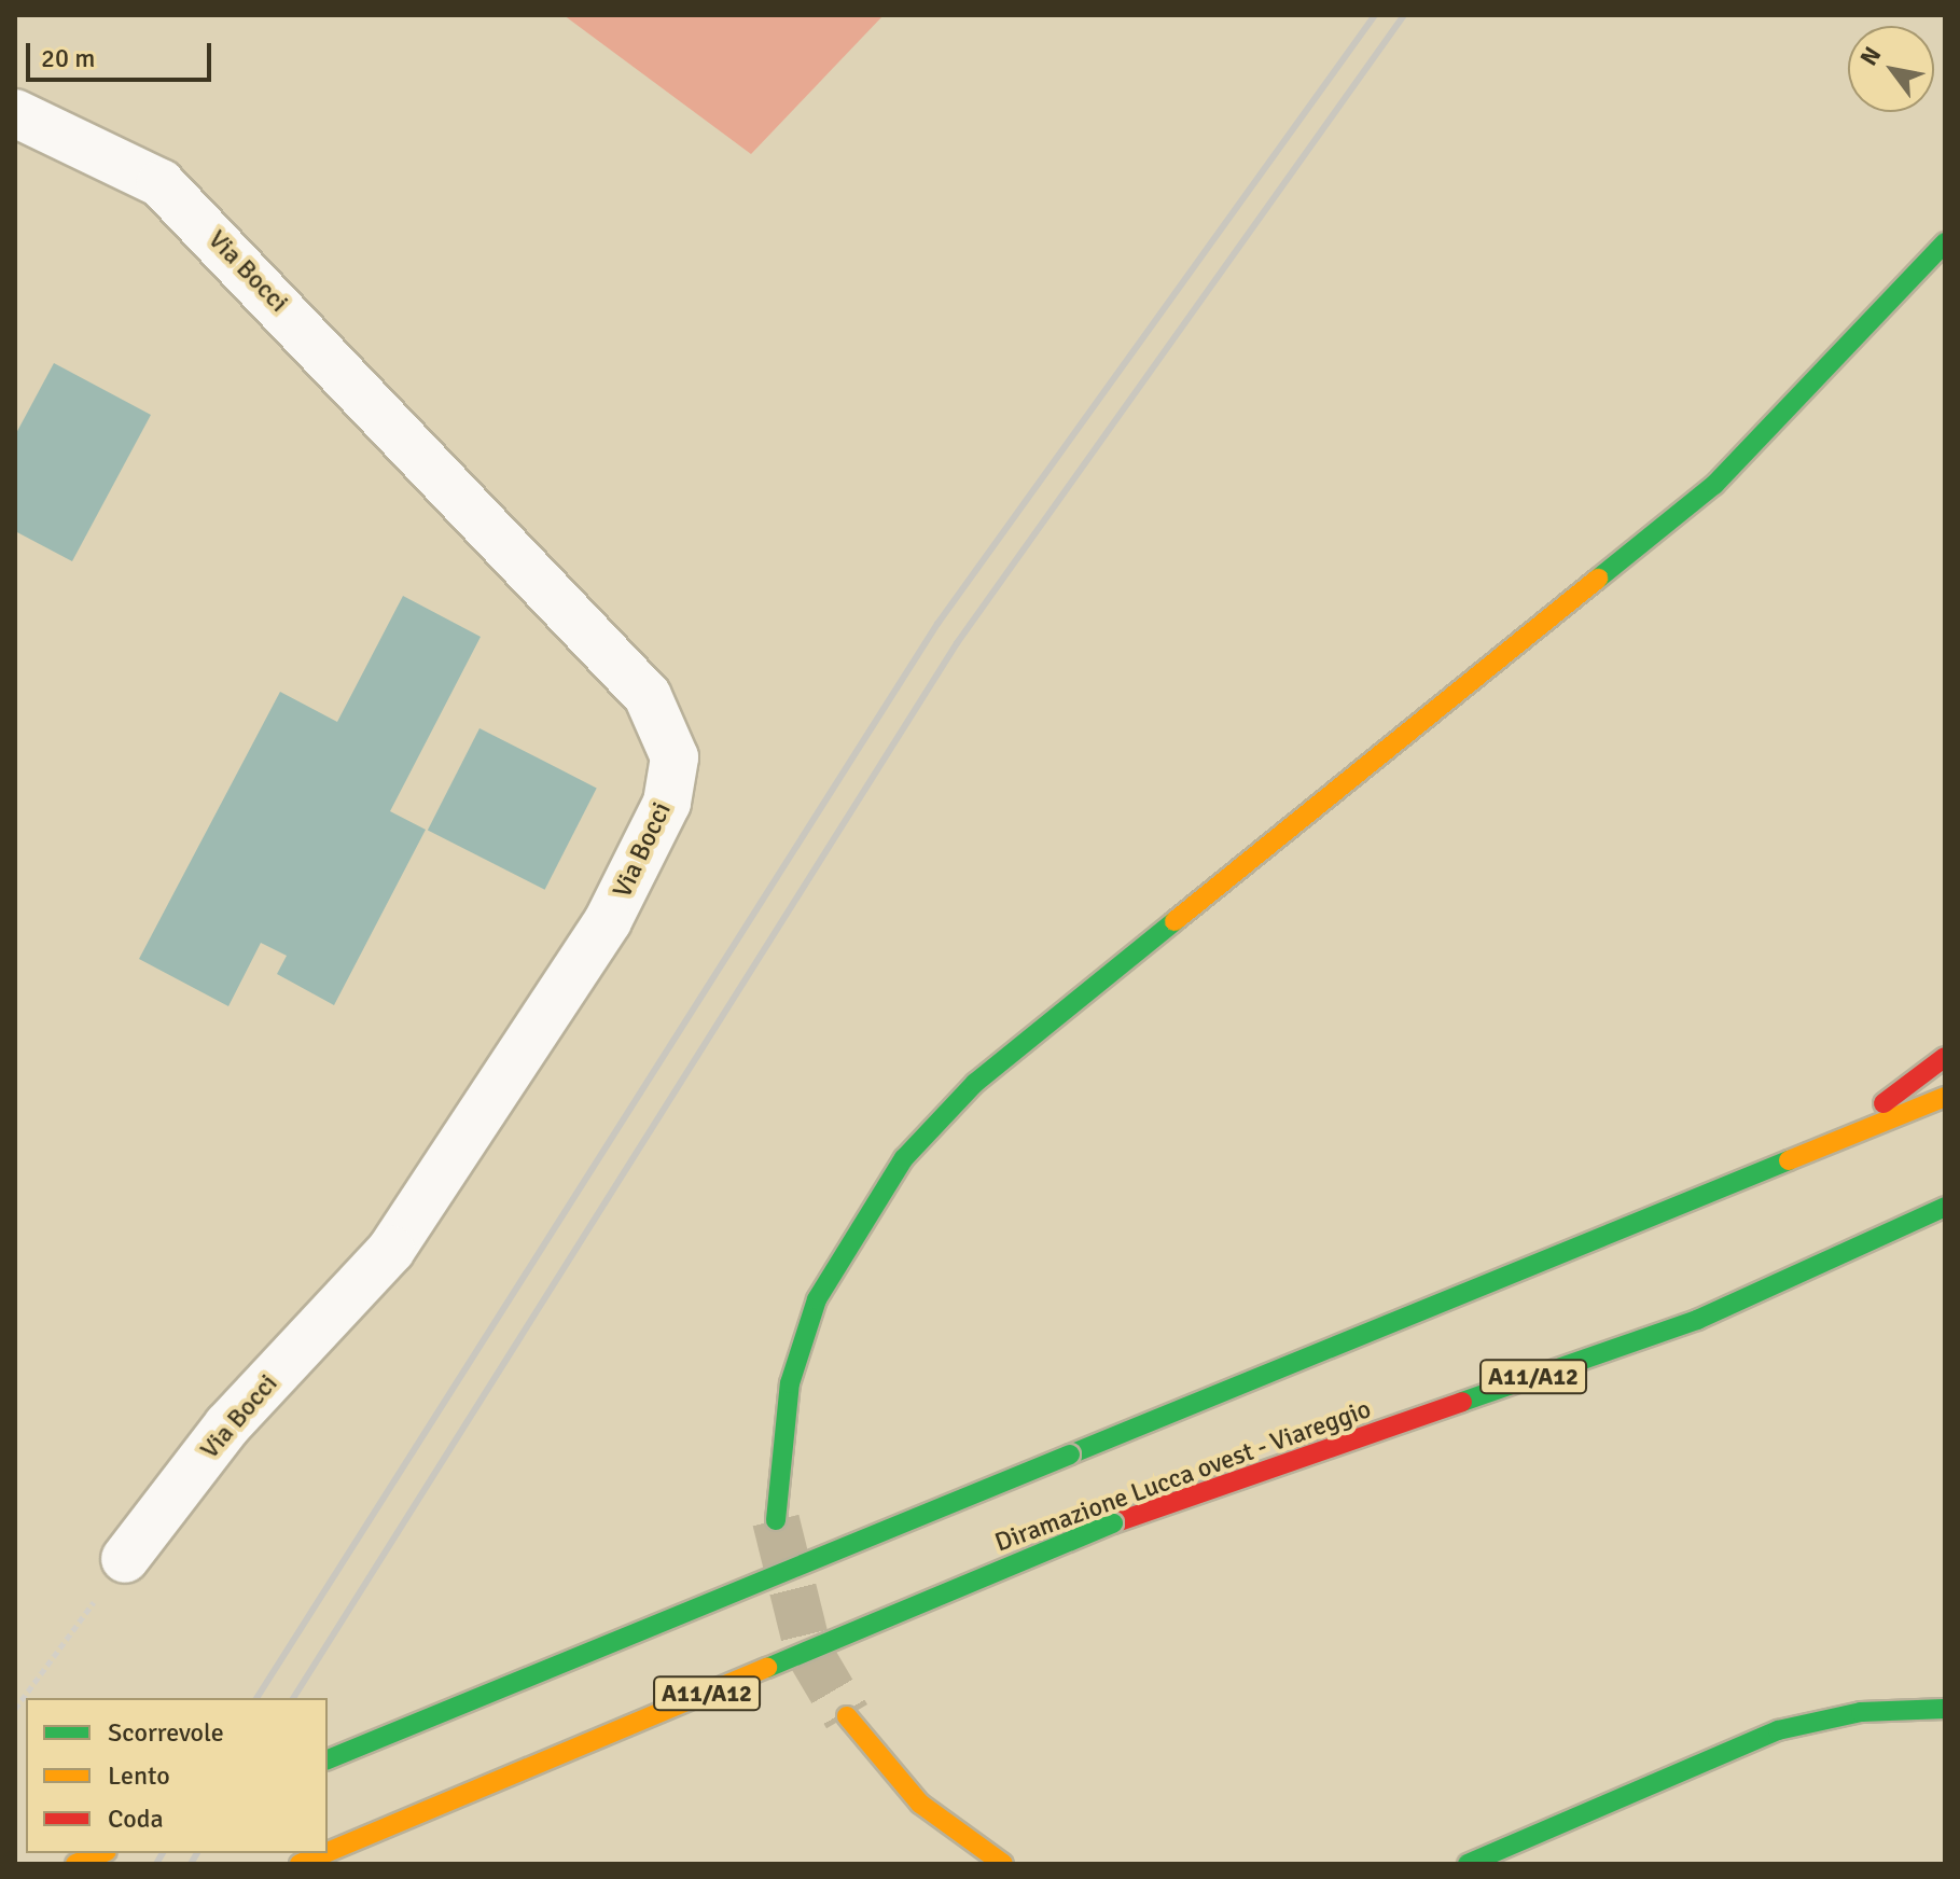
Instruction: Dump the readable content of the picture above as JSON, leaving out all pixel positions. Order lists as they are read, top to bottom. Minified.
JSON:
{"streets":{"highway":["A11/A12","Diramazione Lucca ovest - Viareggio"],"street":["Via Bocci"]},"legend":["Scorrevole","Lento","Coda"],"scale_bar":"20 m","north":"top left"}
